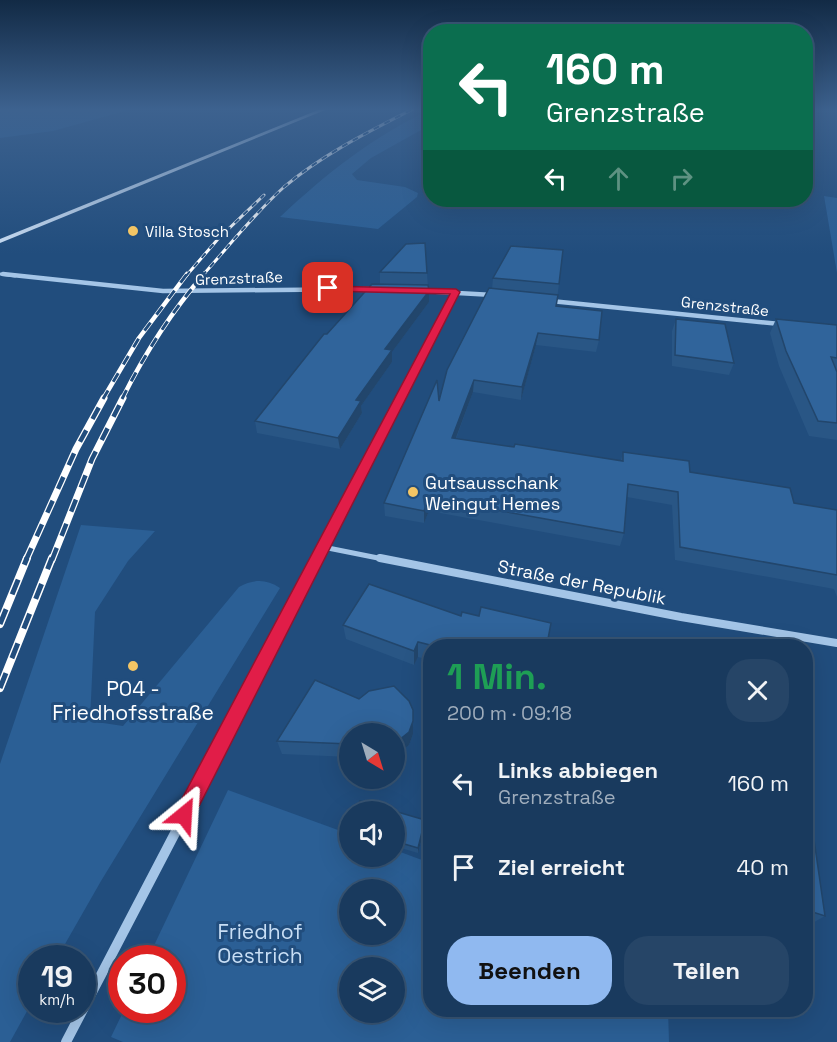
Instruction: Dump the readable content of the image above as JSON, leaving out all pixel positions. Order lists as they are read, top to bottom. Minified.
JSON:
{"streets":{"street":["Grenzstraße","Straße der Republik"]},"parks":["Friedhof Oestrich"],"places":["Villa Stosch","Gutsausschank Weingut Hemes","P04 - Friedhofsstraße"],"north":"bottom right","page":{"turn":["160 m","Grenzstraße"],"heading":["1 Min.","200 m · 09:18"],"list":[{"name":"Links abbiegen","note":"Grenzstraße","value":"160 m"},{"name":"Ziel erreicht","value":"40 m"}],"buttons":["Beenden","Teilen"],"speed":"19 km/h","limit":"30"}}
